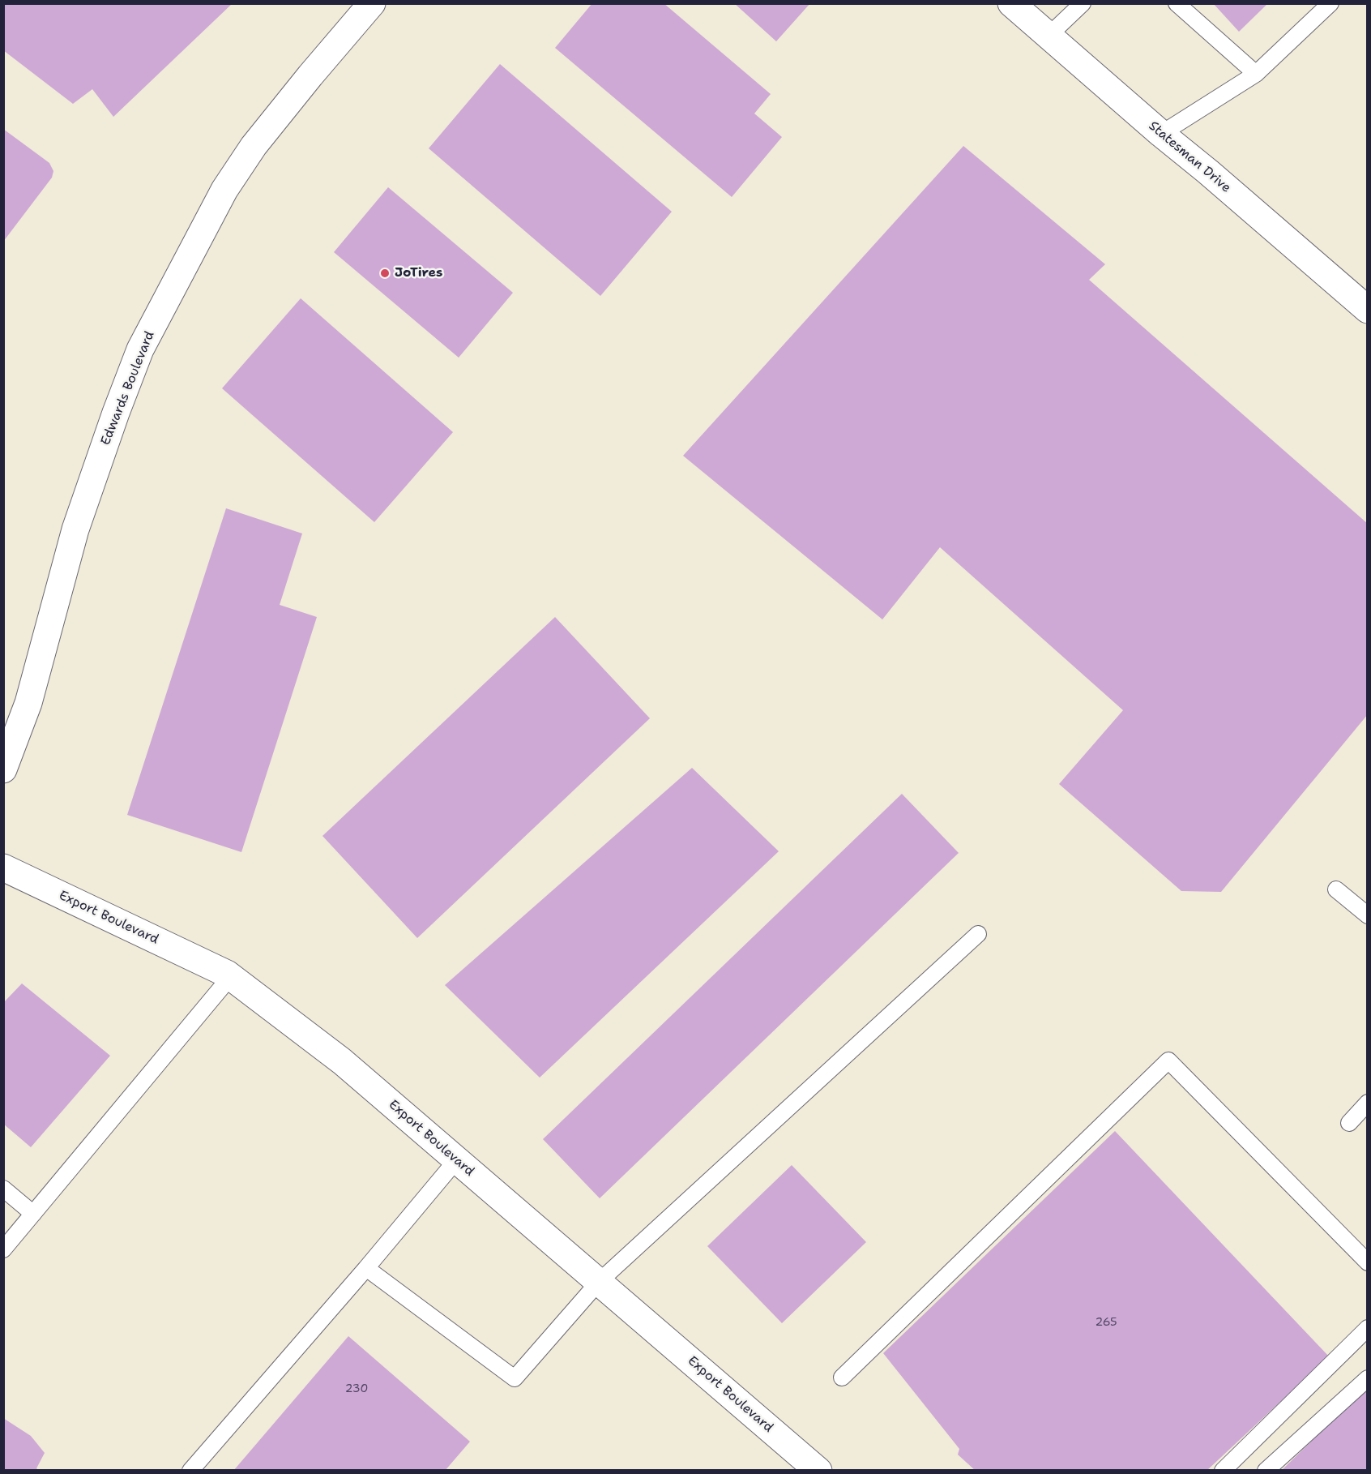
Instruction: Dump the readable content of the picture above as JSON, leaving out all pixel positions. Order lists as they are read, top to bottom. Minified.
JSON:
{"streets":{"street":["Statesman Drive","Edwards Boulevard","Export Boulevard"]},"places":["JoTires"],"house_numbers":["265","230"]}
